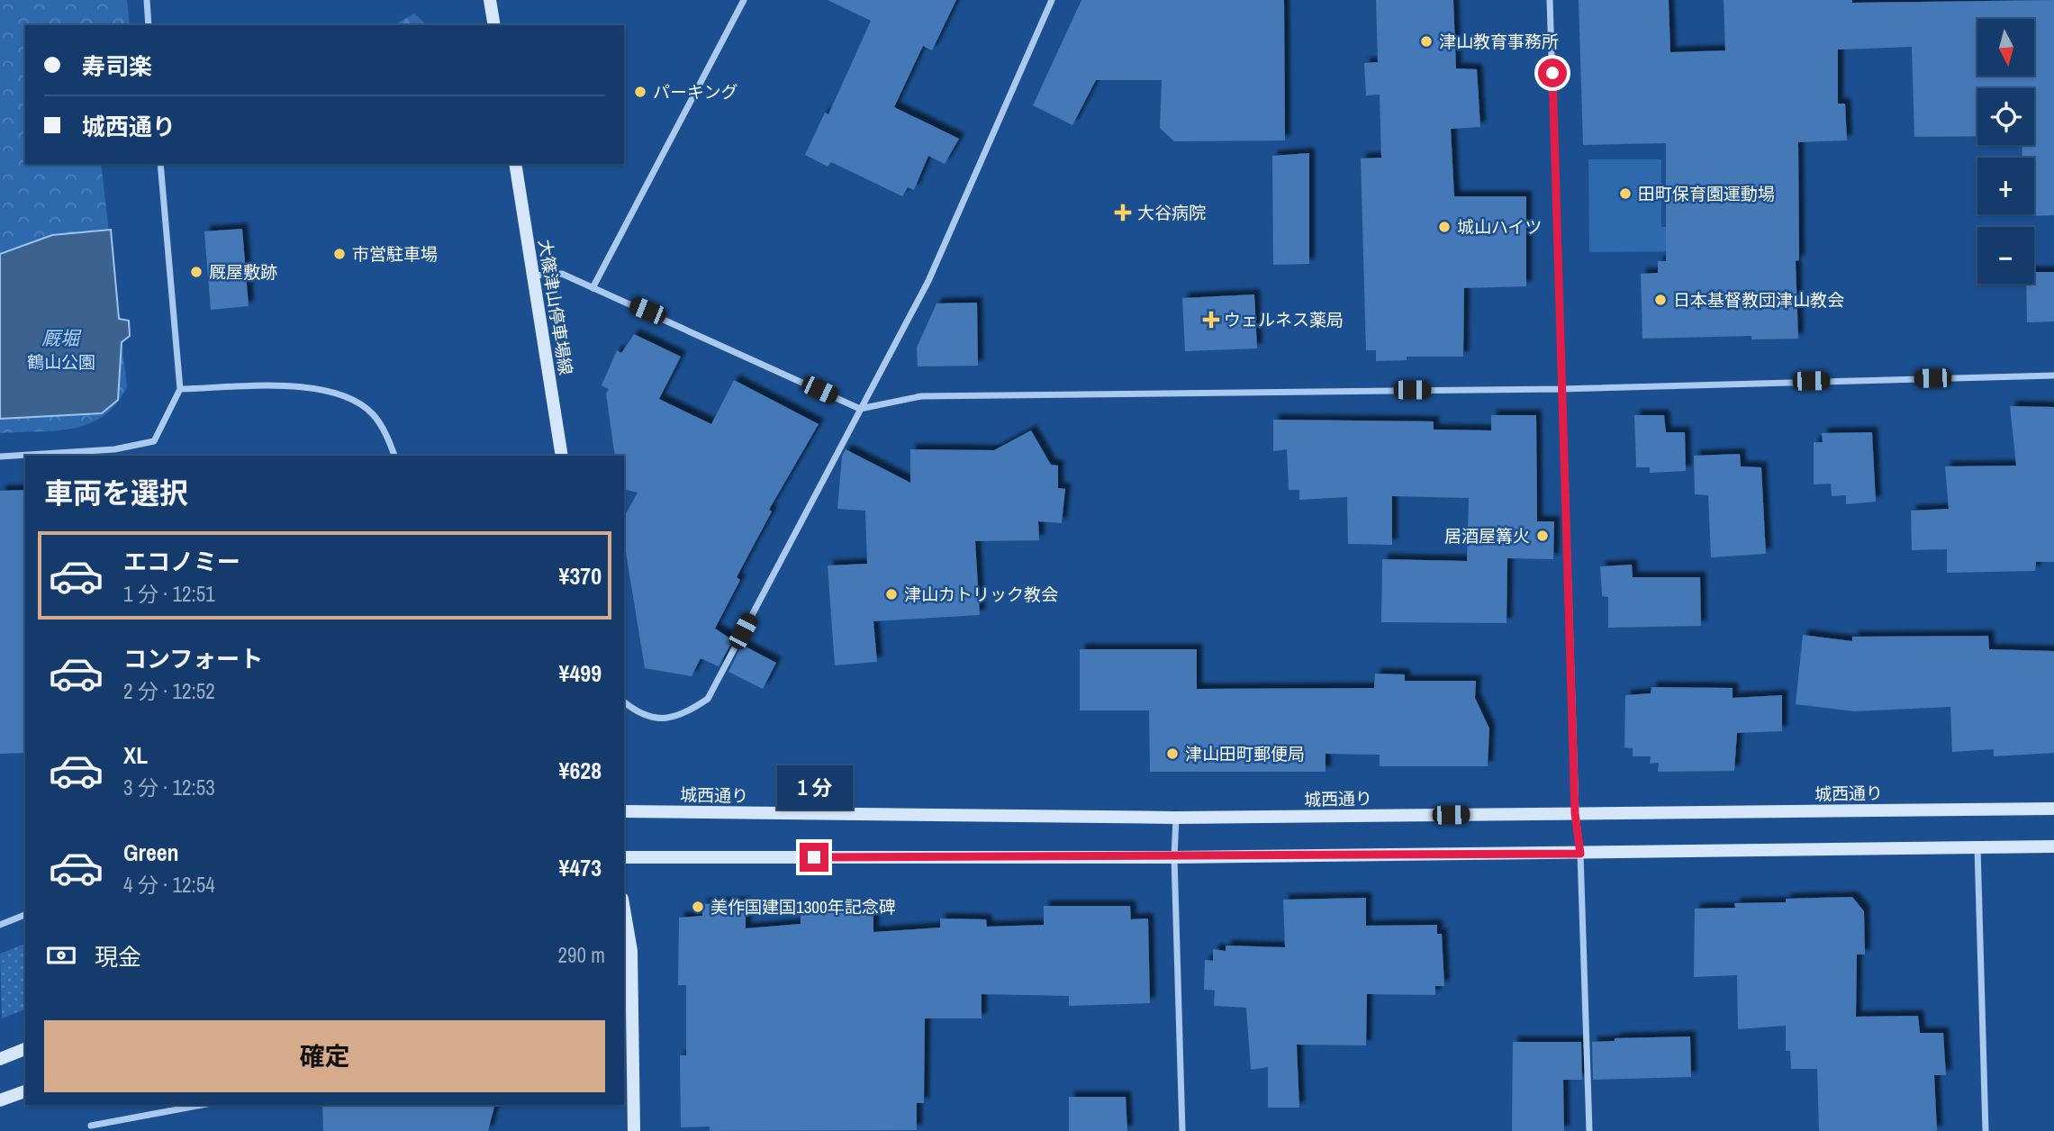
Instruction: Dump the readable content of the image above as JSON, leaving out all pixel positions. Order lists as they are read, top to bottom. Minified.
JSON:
{"streets":{"street":["大篠津山停車場線","城西通り"]},"water":["厩堀"],"parks":["鶴山公園"],"places":{"other":["津山教育事務所","パーキング","田町保育園運動場","城山ハイツ","市営駐車場","厩屋敷跡","日本基督教団津山教会","居酒屋篝火","津山カトリック教会","津山田町郵便局","美作国建国1300年記念碑"],"health":["大谷病院","ウェルネス薬局"]},"north":"bottom","page":{"map_buttons":["+","−"],"banner":["寿司楽","城西通り"],"heading":"車両を選択","list":[{"name":"エコノミー","note":"1 分 · 12:51","value":"¥370"},{"name":"コンフォート","note":"2 分 · 12:52","value":"¥499"},{"name":"XL","note":"3 分 · 12:53","value":"¥628"},{"name":"Green","note":"4 分 · 12:54","value":"¥473"}],"bubble":"1 分","pay":["現金","290 m"],"buttons":"確定"}}
